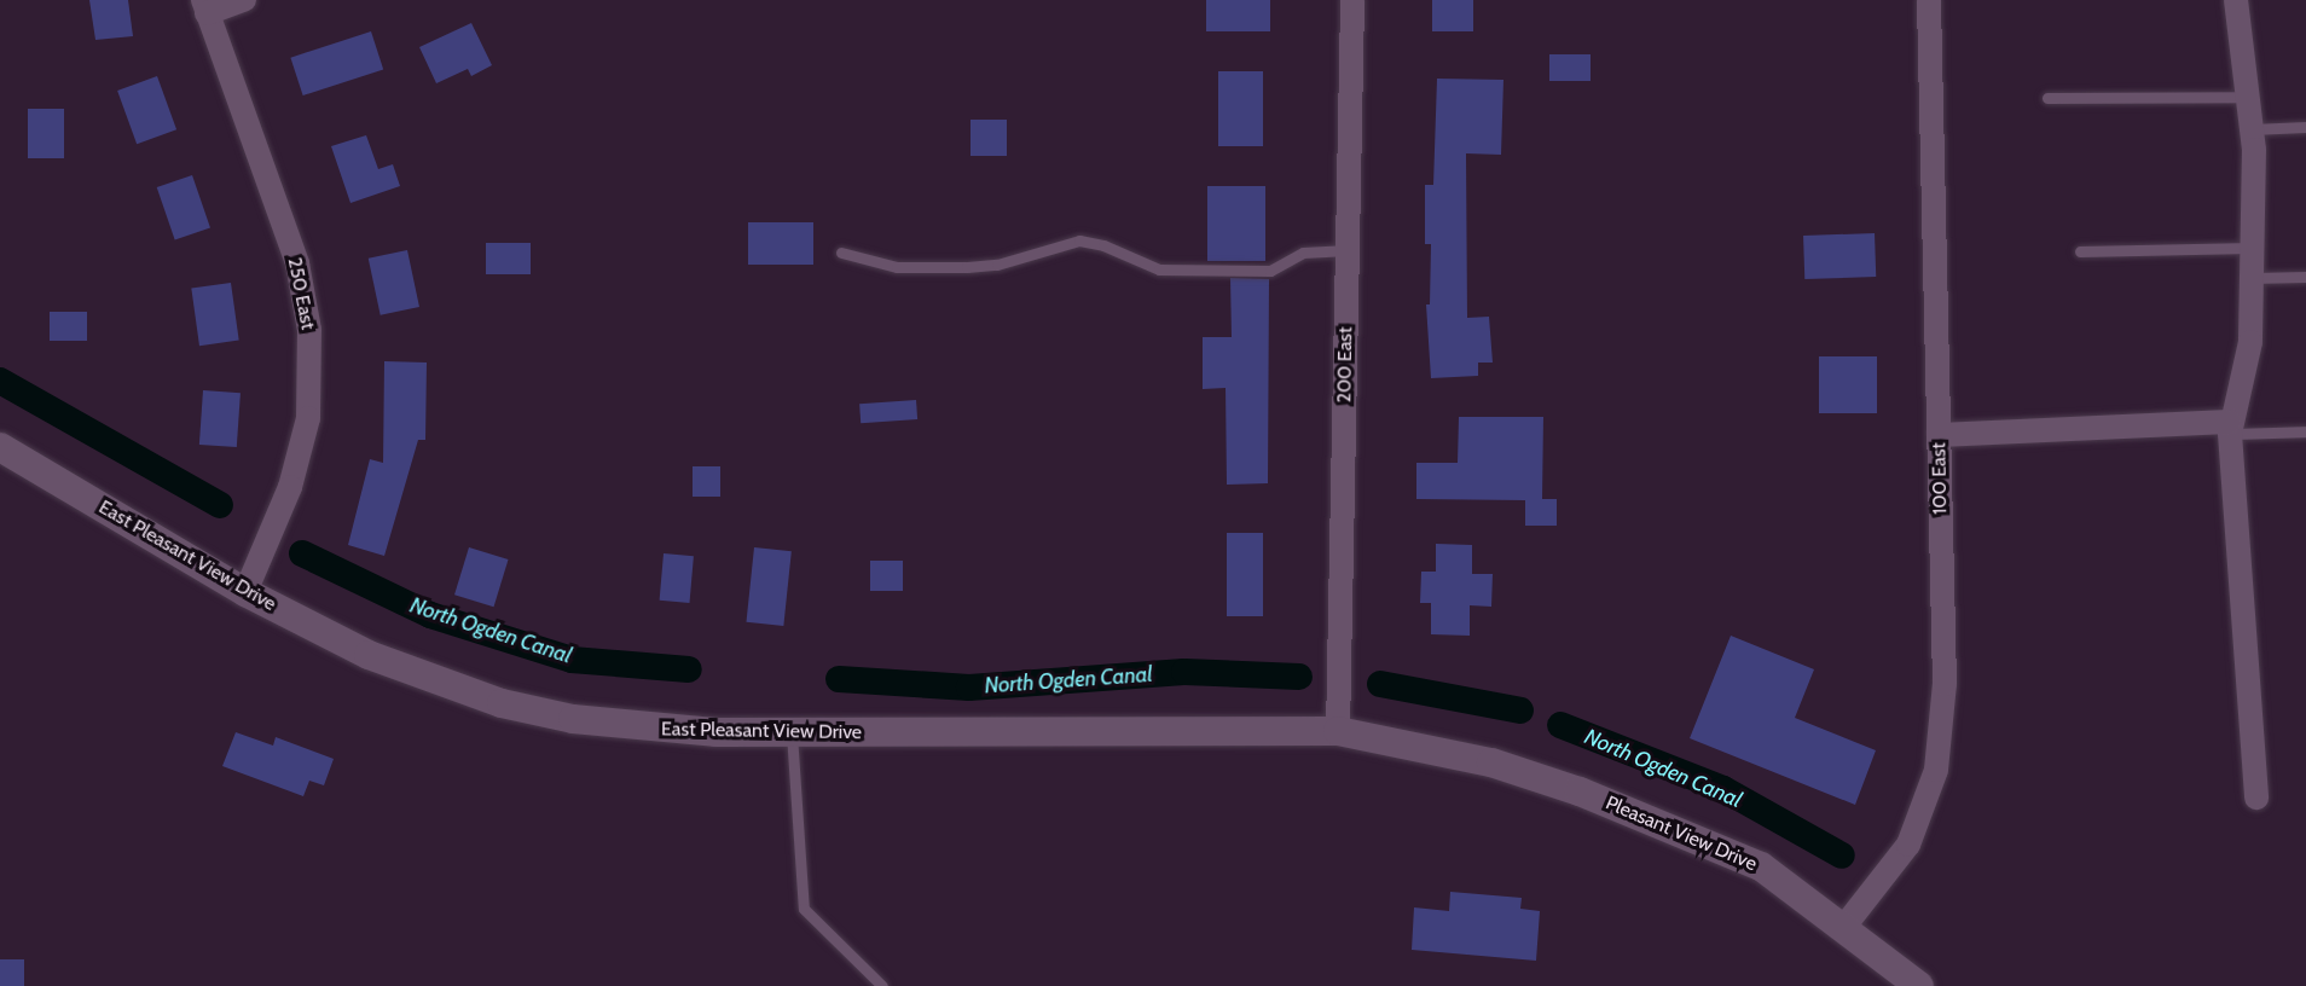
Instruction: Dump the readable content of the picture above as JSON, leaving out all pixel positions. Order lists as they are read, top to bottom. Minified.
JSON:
{"streets":{"street":["250 East","200 East","100 East","East Pleasant View Drive","Pleasant View Drive"]},"crossings":[["250 East","East Pleasant View Drive"],["200 East","East Pleasant View Drive"],["100 East","Pleasant View Drive"],["East Pleasant View Drive","Pleasant View Drive"]],"water":["North Ogden Canal"]}
